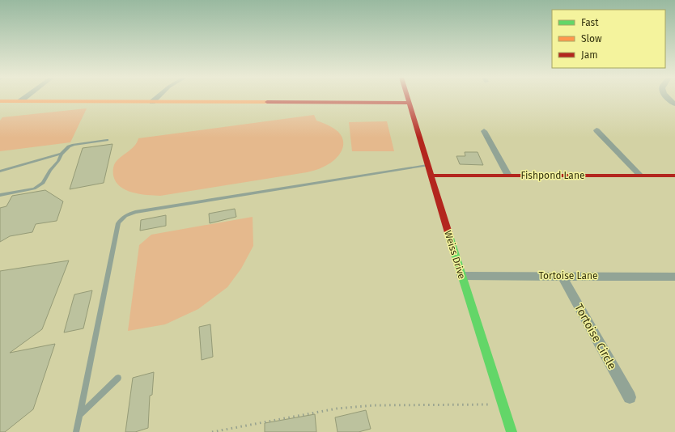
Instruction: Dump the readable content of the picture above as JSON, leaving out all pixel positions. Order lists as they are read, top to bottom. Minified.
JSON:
{"streets":{"street":["Fishpond Lane","Weiss Drive","Tortoise Lane","Tortoise Circle"]},"crossings":[["Fishpond Lane","Weiss Drive"],["Weiss Drive","Tortoise Lane"],["Tortoise Lane","Tortoise Circle"]],"legend":["Fast","Slow","Jam"]}
